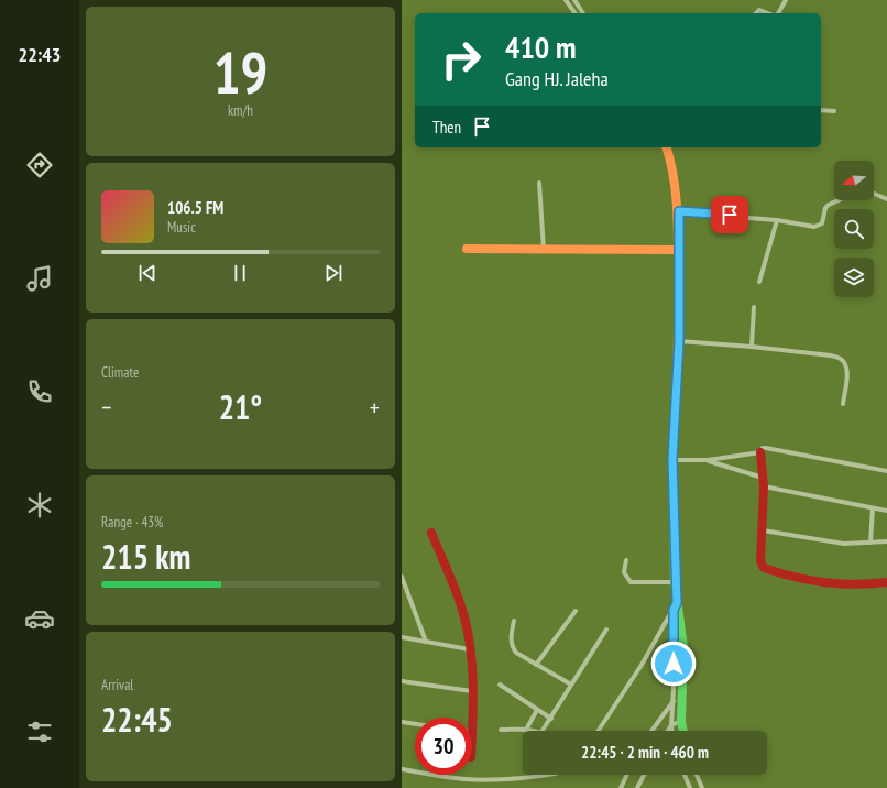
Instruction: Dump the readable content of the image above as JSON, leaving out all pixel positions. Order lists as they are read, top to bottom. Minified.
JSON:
{"north":"left","page":{"tabs":"22:43","tile":[["19","km/h"],"Climate",["Range · 43%","215 km"],["Arrival","22:45"]],"turn":["410 m","Gang HJ. Jaleha"],"then":"Then","song":["106.5 FM","Music"],"heat":["−","21°","+"],"limit":"30","trip":"22:45 · 2 min · 460 m"}}
